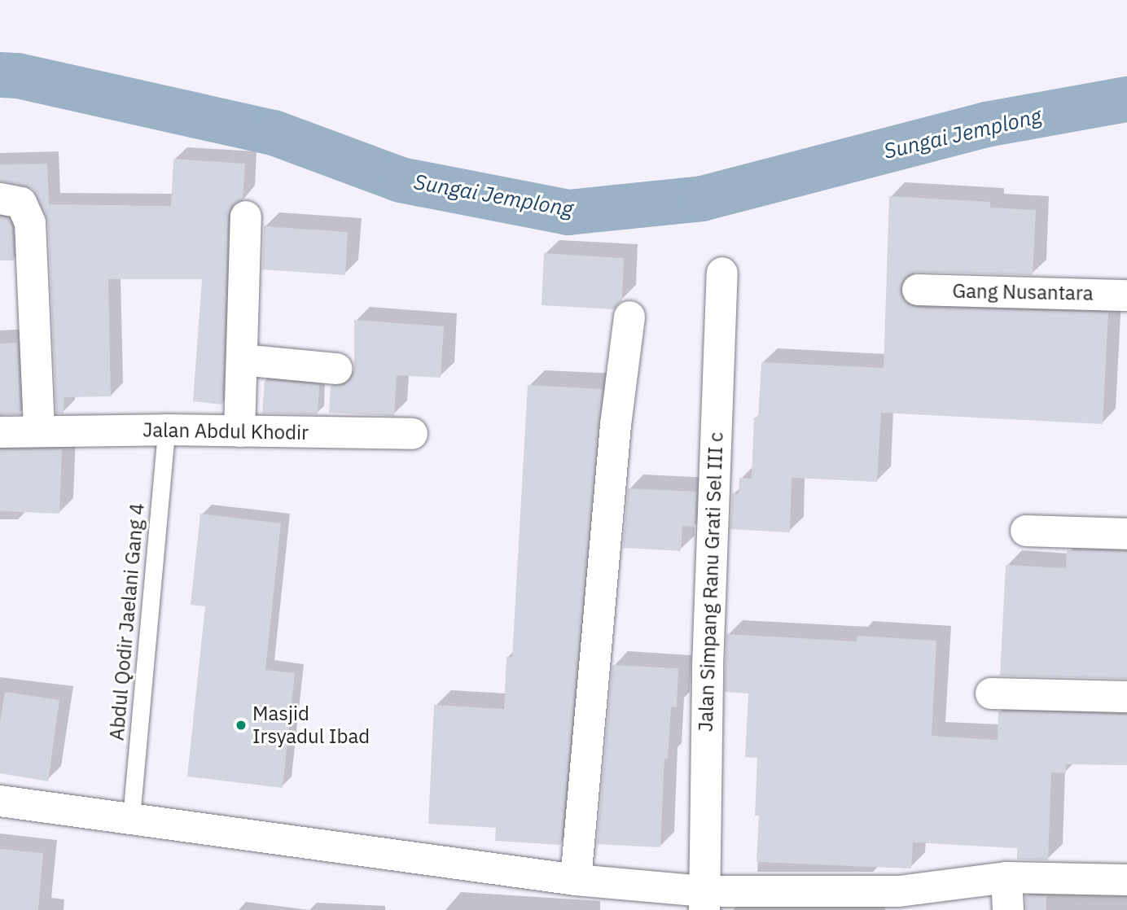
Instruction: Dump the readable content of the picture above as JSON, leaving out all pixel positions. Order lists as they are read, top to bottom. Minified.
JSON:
{"streets":{"street":["Gang Nusantara","Jalan Abdul Khodir","Jalan Simpang Ranu Grati Sel III c"],"lane":["Abdul Qodir Jaelani Gang 4"]},"crossings":[["Jalan Abdul Khodir","Abdul Qodir Jaelani Gang 4"]],"water":["Sungai Jemplong"],"places":["Masjid Irsyadul Ibad"]}
